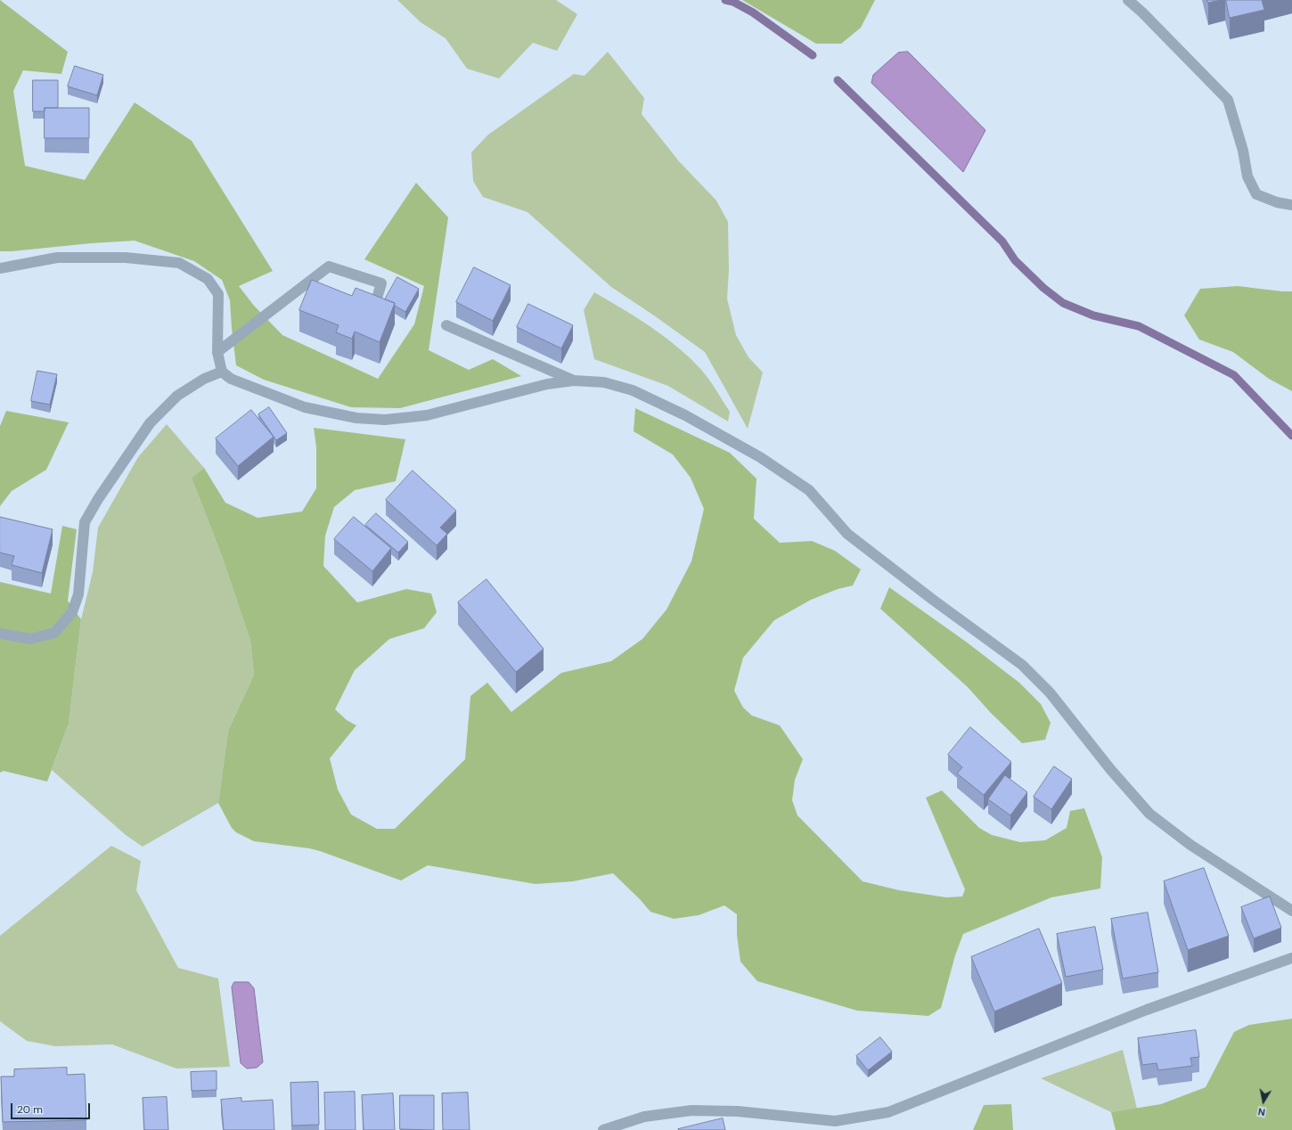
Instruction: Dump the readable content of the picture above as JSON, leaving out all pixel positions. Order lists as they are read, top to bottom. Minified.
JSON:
{"scale_bar":"20 m","north":"bottom"}
